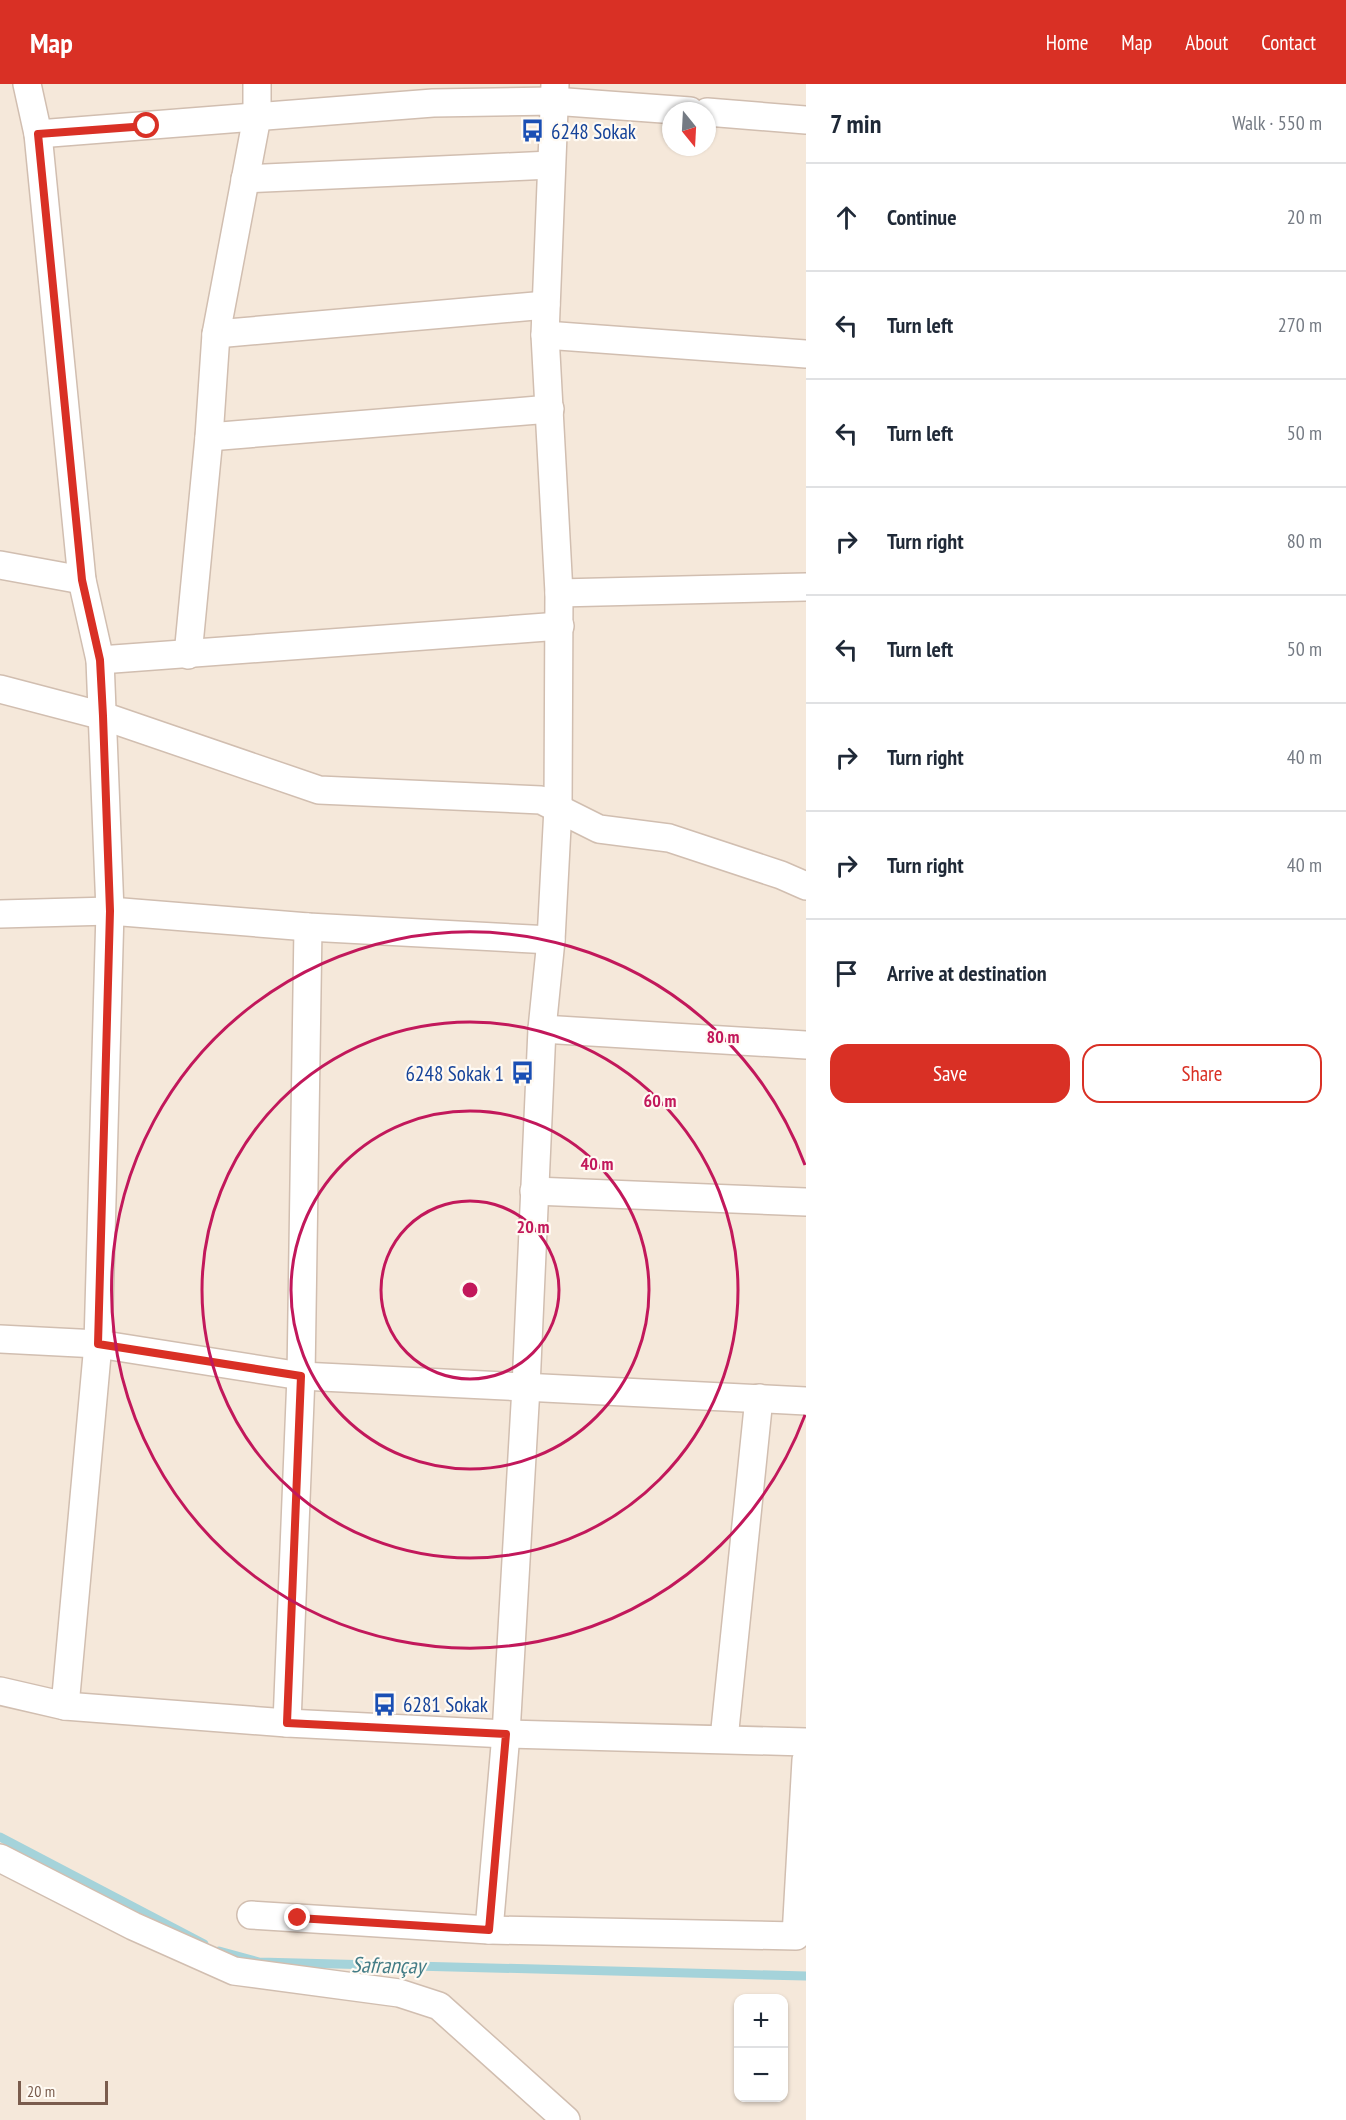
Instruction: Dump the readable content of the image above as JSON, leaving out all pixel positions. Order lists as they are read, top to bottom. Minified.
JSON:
{"water":["Safrançay"],"places":{"bus stop":["6248 Sokak","6248 Sokak 1","6281 Sokak"]},"scale_bar":"20 m","north":"bottom","page":{"header":"Map","nav":["Home","Map","About","Contact"],"heading":["7 min","Walk · 550 m"],"list":[["Continue","20 m"],["Turn left","270 m"],["Turn left","50 m"],["Turn right","80 m"],["Turn left","50 m"],["Turn right","40 m"],["Turn right","40 m"],"Arrive at destination"],"buttons":["Save","Share"],"map_buttons":["+","−"],"scale":"20 m"},"rings":["80 m","60 m","40 m","20 m"]}
